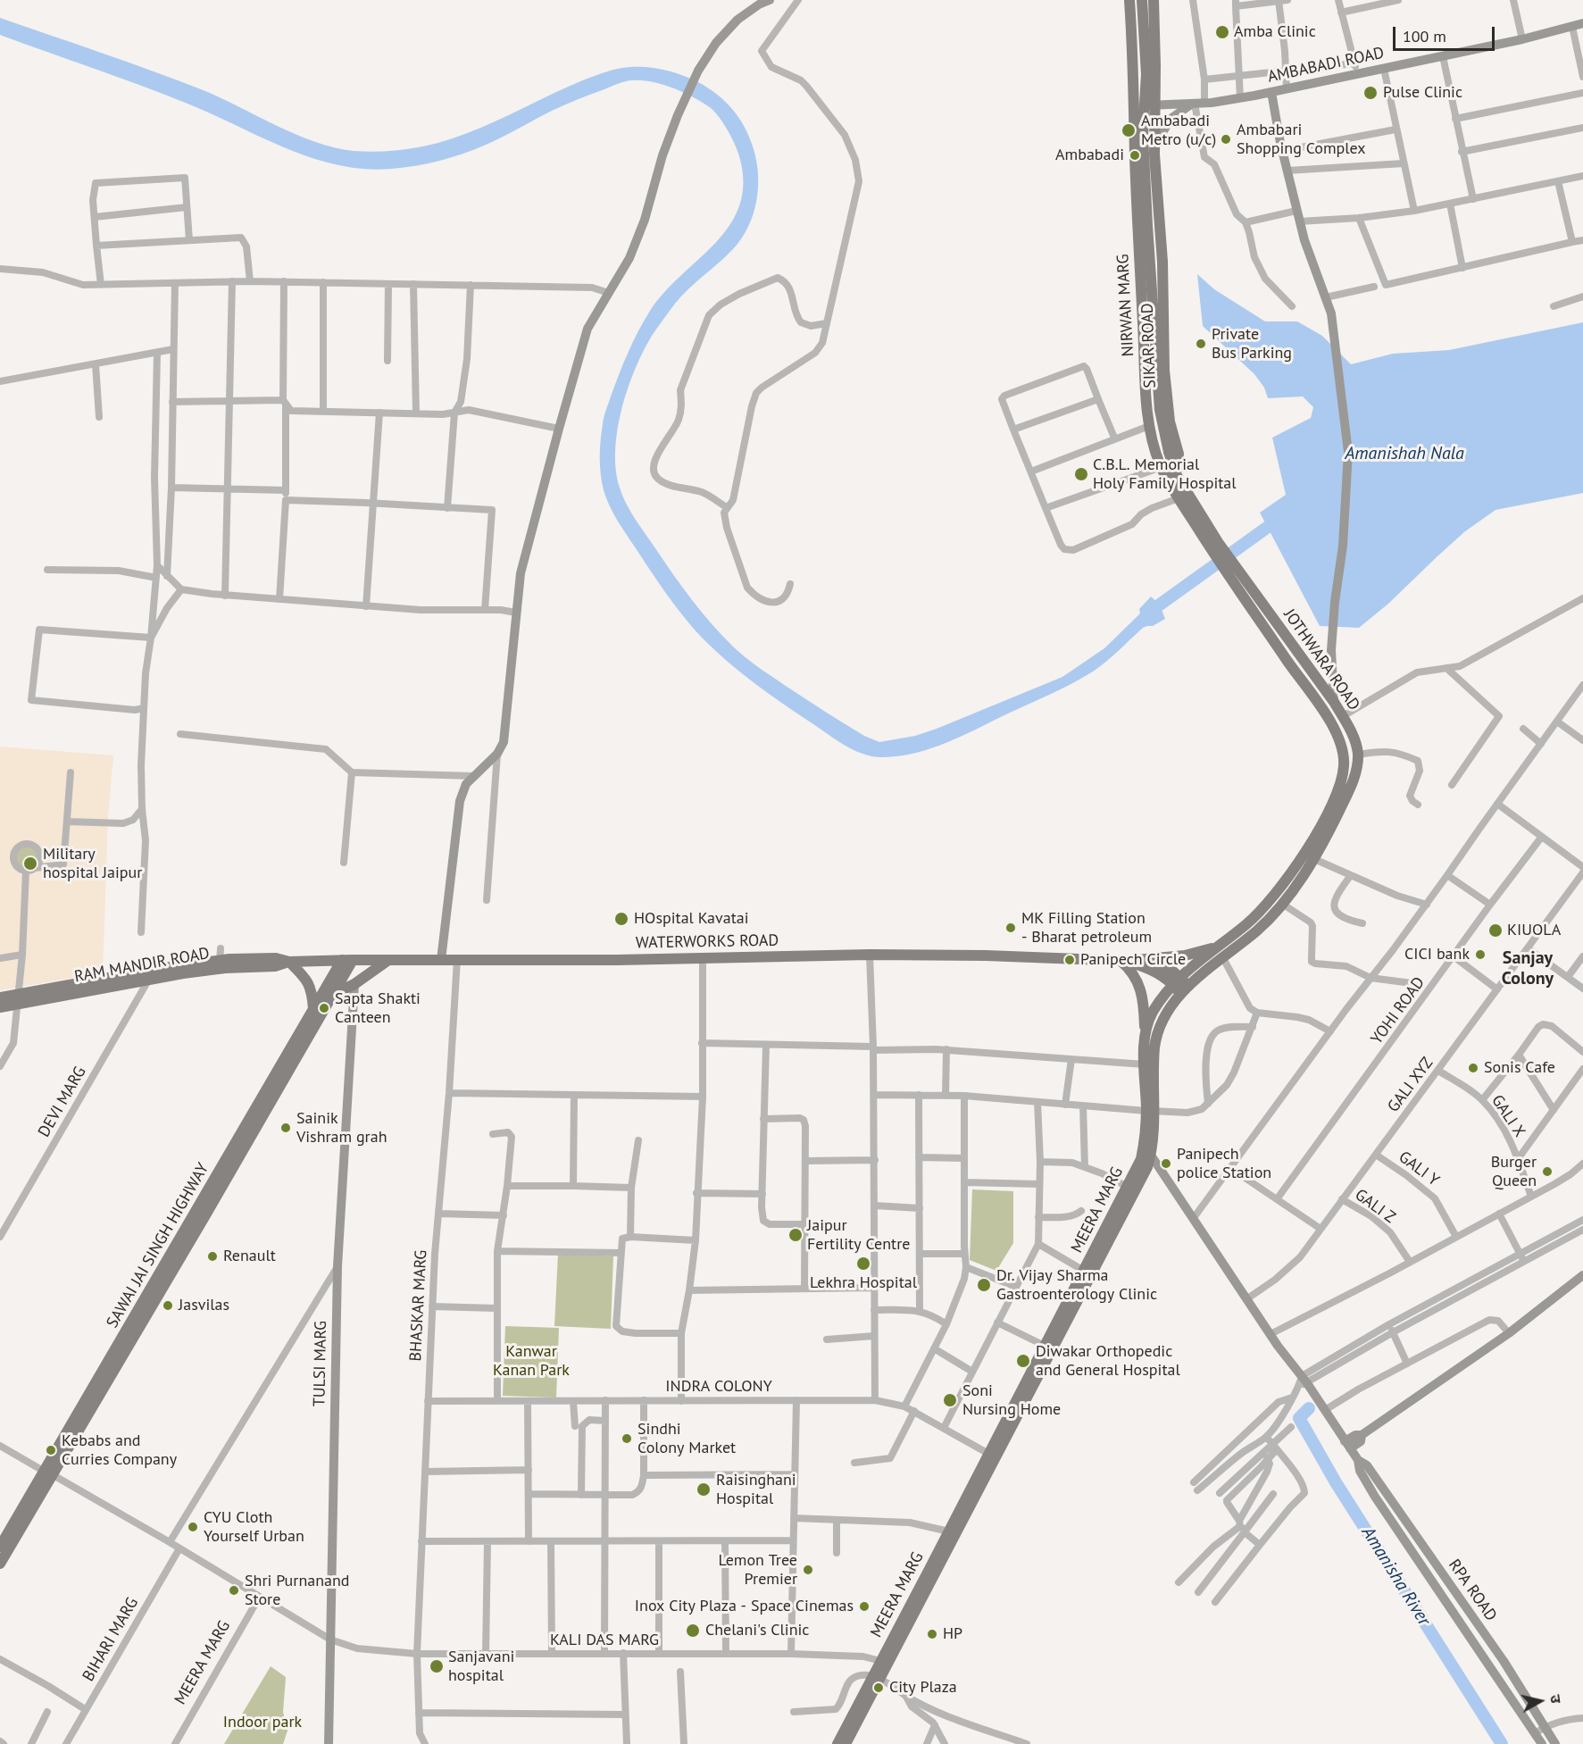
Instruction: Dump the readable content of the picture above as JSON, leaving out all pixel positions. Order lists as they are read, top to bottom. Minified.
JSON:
{"streets":{"main road":["NIRWAN MARG","SIKAR ROAD","JOTHWARA ROAD","WATERWORKS ROAD","MEERA MARG","SAWAI JAI SINGH HIGHWAY"],"street":["AMBABADI ROAD","YOHI ROAD","GALI XYZ","DEVI MARG","GALI X","GALI Y","GALI Z","BHASKAR MARG","TULSI MARG","INDRA COLONY","RPA ROAD","BIHARI MARG","KALI DAS MARG"]},"crossings":[["AMBABADI ROAD","NIRWAN MARG"],["AMBABADI ROAD","SIKAR ROAD"],["NIRWAN MARG","JOTHWARA ROAD"],["JOTHWARA ROAD","MEERA MARG"],["WATERWORKS ROAD","DEVI MARG"],["WATERWORKS ROAD","SAWAI JAI SINGH HIGHWAY"],["WATERWORKS ROAD","BHASKAR MARG"],["GALI XYZ","GALI X"],["GALI XYZ","GALI Y"],["GALI XYZ","GALI Z"],["MEERA MARG","INDRA COLONY"],["MEERA MARG","KALI DAS MARG"],["BHASKAR MARG","INDRA COLONY"],["BHASKAR MARG","KALI DAS MARG"],["TULSI MARG","KALI DAS MARG"],["BIHARI MARG","KALI DAS MARG"]],"districts":["Sanjay Colony"],"water":["Amanishah Nala","Amanisha River"],"parks":["Kanwar Kanan Park","Indoor park"],"places":["Amba Clinic","Pulse Clinic","Ambabadi Metro (u/c)","Ambabari Shopping Complex","Ambabadi","Private Bus Parking","C.B.L. Memorial Holy Family Hospital","Military hospital Jaipur","HOspital Kavatai","MK Filling Station - Bharat petroleum","KIUOLA","CICI bank","Panipech Circle","Sapta Shakti Canteen","Sonis Cafe","Sainik Vishram grah","Panipech police Station","Burger Queen","Jaipur Fertility Centre","Renault","Lekhra Hospital","Dr. Vijay Sharma Gastroenterology Clinic","Jasvilas","Diwakar Orthopedic and General Hospital","Soni Nursing Home","Sindhi Colony Market","Kebabs and Curries Company","Raisinghani Hospital","CYU Cloth Yourself Urban","Lemon Tree Premier","Shri Purnanand Store","Inox City Plaza - Space Cinemas","Chelani's Clinic","HP","Sanjavani hospital","City Plaza"],"scale_bar":"100 m","north":"right"}
